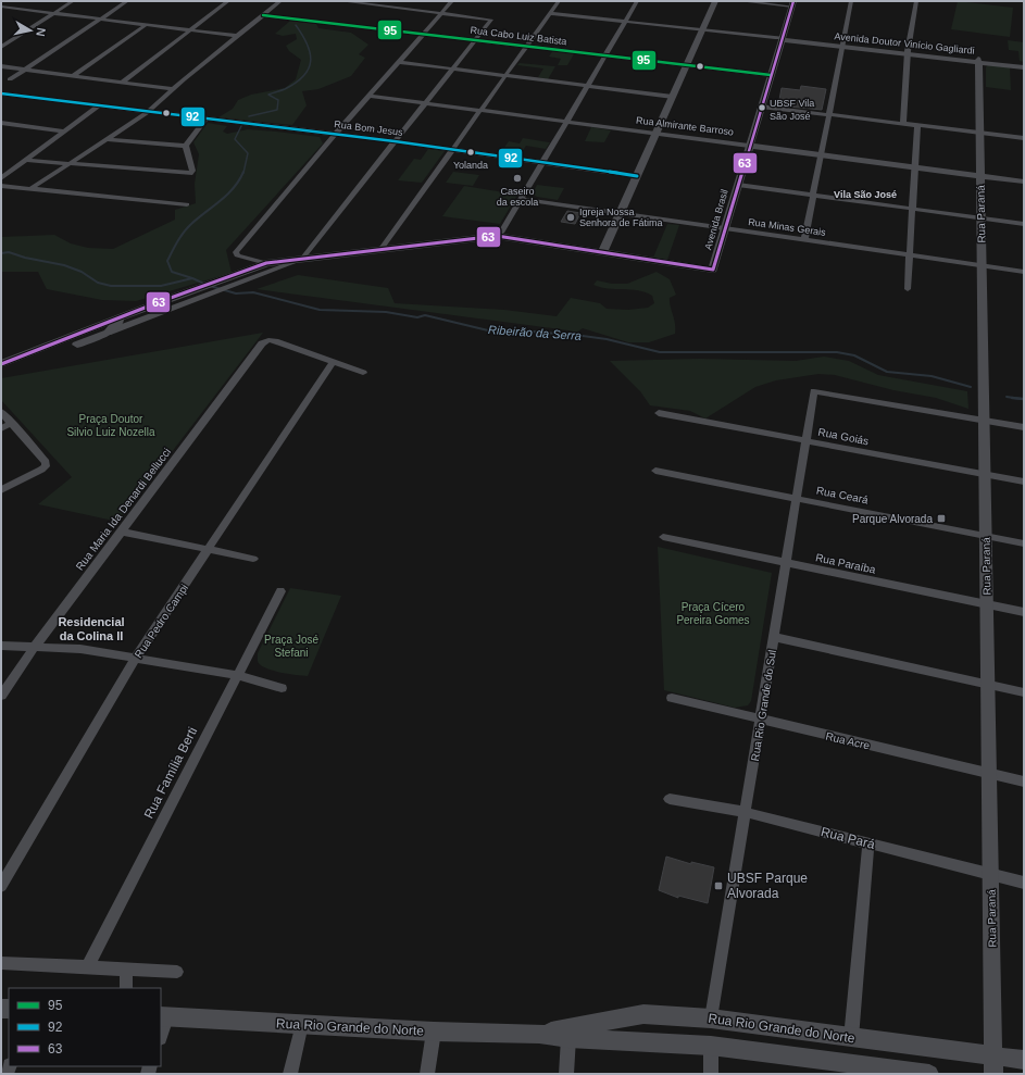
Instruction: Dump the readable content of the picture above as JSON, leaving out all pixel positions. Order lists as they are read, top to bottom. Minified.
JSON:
{"streets":{"street":["Rua Cabo Luiz Batista","Avenida Doutor Vinício Gagliardi","Rua Almirante Barroso","Rua Bom Jesus","Rua Paraná","Avenida Brasil","Rua Minas Gerais","Rua Goiás","Rua Ceará","Rua Maria Ida Denardi Bellucci","Rua Paraíba","Rua Pedro Campi","Rua Rio Grande do Sul","Rua Acre","Rua Família Berti","Rua Pará","Rua Rio Grande do Norte"]},"crossings":[["Rua Cabo Luiz Batista","Avenida Brasil"],["Avenida Doutor Vinício Gagliardi","Rua Paraná"],["Avenida Doutor Vinício Gagliardi","Avenida Brasil"],["Rua Almirante Barroso","Rua Paraná"],["Rua Almirante Barroso","Avenida Brasil"],["Rua Paraná","Rua Minas Gerais"],["Rua Paraná","Rua Goiás"],["Rua Paraná","Rua Ceará"],["Rua Paraná","Rua Paraíba"],["Rua Paraná","Rua Rio Grande do Sul"],["Rua Paraná","Rua Acre"],["Rua Paraná","Rua Pará"],["Rua Paraná","Rua Rio Grande do Norte"],["Avenida Brasil","Rua Minas Gerais"],["Rua Goiás","Rua Rio Grande do Sul"],["Rua Ceará","Rua Rio Grande do Sul"],["Rua Maria Ida Denardi Bellucci","Rua Pedro Campi"],["Rua Paraíba","Rua Rio Grande do Sul"],["Rua Rio Grande do Sul","Rua Acre"],["Rua Rio Grande do Sul","Rua Pará"],["Rua Rio Grande do Sul","Rua Rio Grande do Norte"]],"districts":["Vila São José","Residencial da Colina II"],"water":["Ribeirão da Serra"],"parks":["Praça Doutor Silvio Luiz Nozella","Praça Cícero Pereira Gomes","Praça José Stefani"],"places":{"other":["UBSF Vila São José","Yolanda","Caseiro da escola","Igreja Nossa Senhora de Fátima"],"transit":["Parque Alvorada","UBSF Parque Alvorada"]},"lines":["transit line 63","transit line 95","transit line 92"],"legend":["95","92","63"],"north":"right"}
